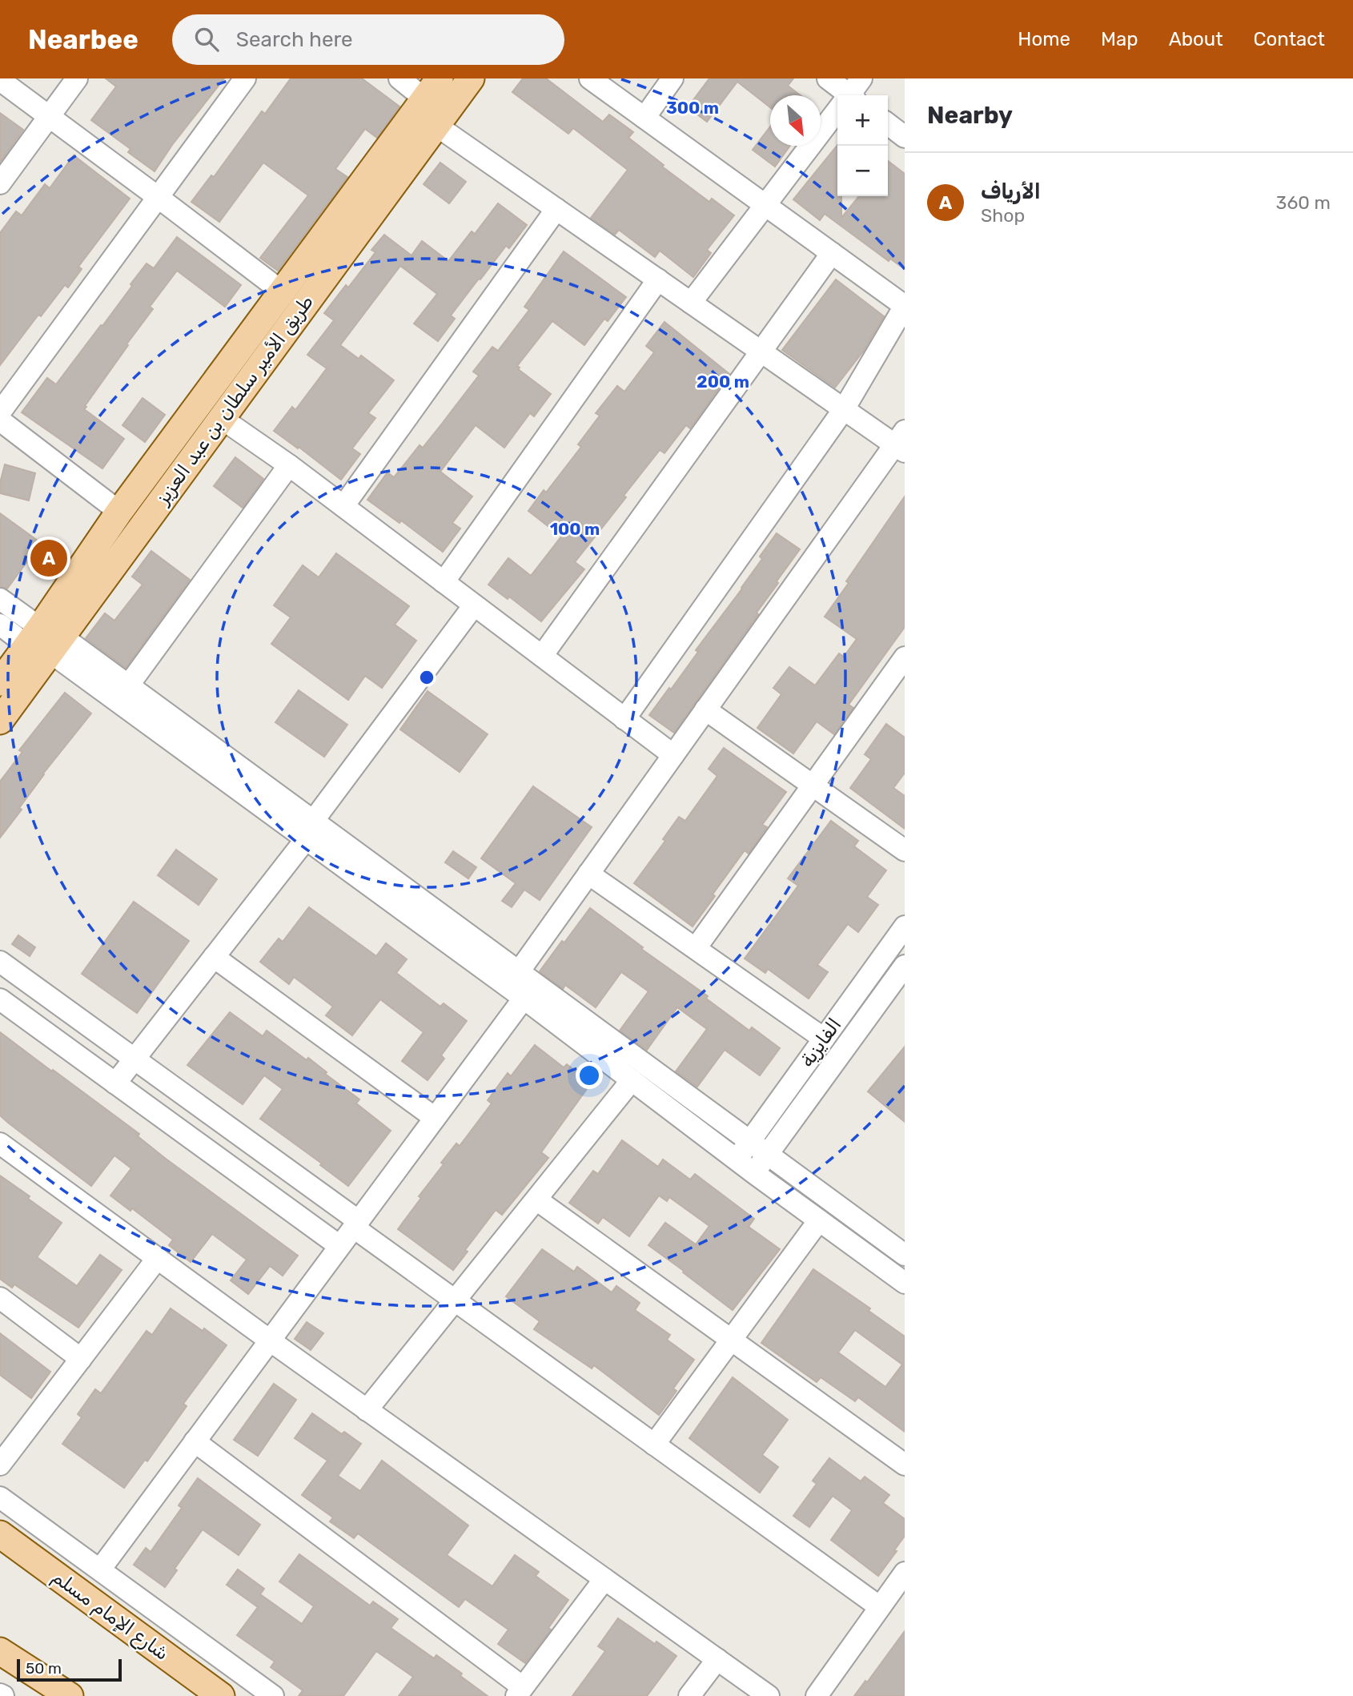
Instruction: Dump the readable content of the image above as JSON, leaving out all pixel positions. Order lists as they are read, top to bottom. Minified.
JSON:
{"streets":{"main road":["طريق الأمير سلطان بن عبد العزيز","شارع الإمام مسلم"],"street":["الفايزية"]},"scale_bar":"50 m","north":"bottom right","page":{"header":"Nearbee","search":"Search here","nav":["Home","Map","About","Contact"],"heading":"Nearby","map_buttons":["+","−"],"list":[{"mark":"A","name":"الأرياف","note":"Shop","value":"360 m"}],"pins":"A","scale":"50 m"},"rings":["300 m","200 m","100 m"]}
